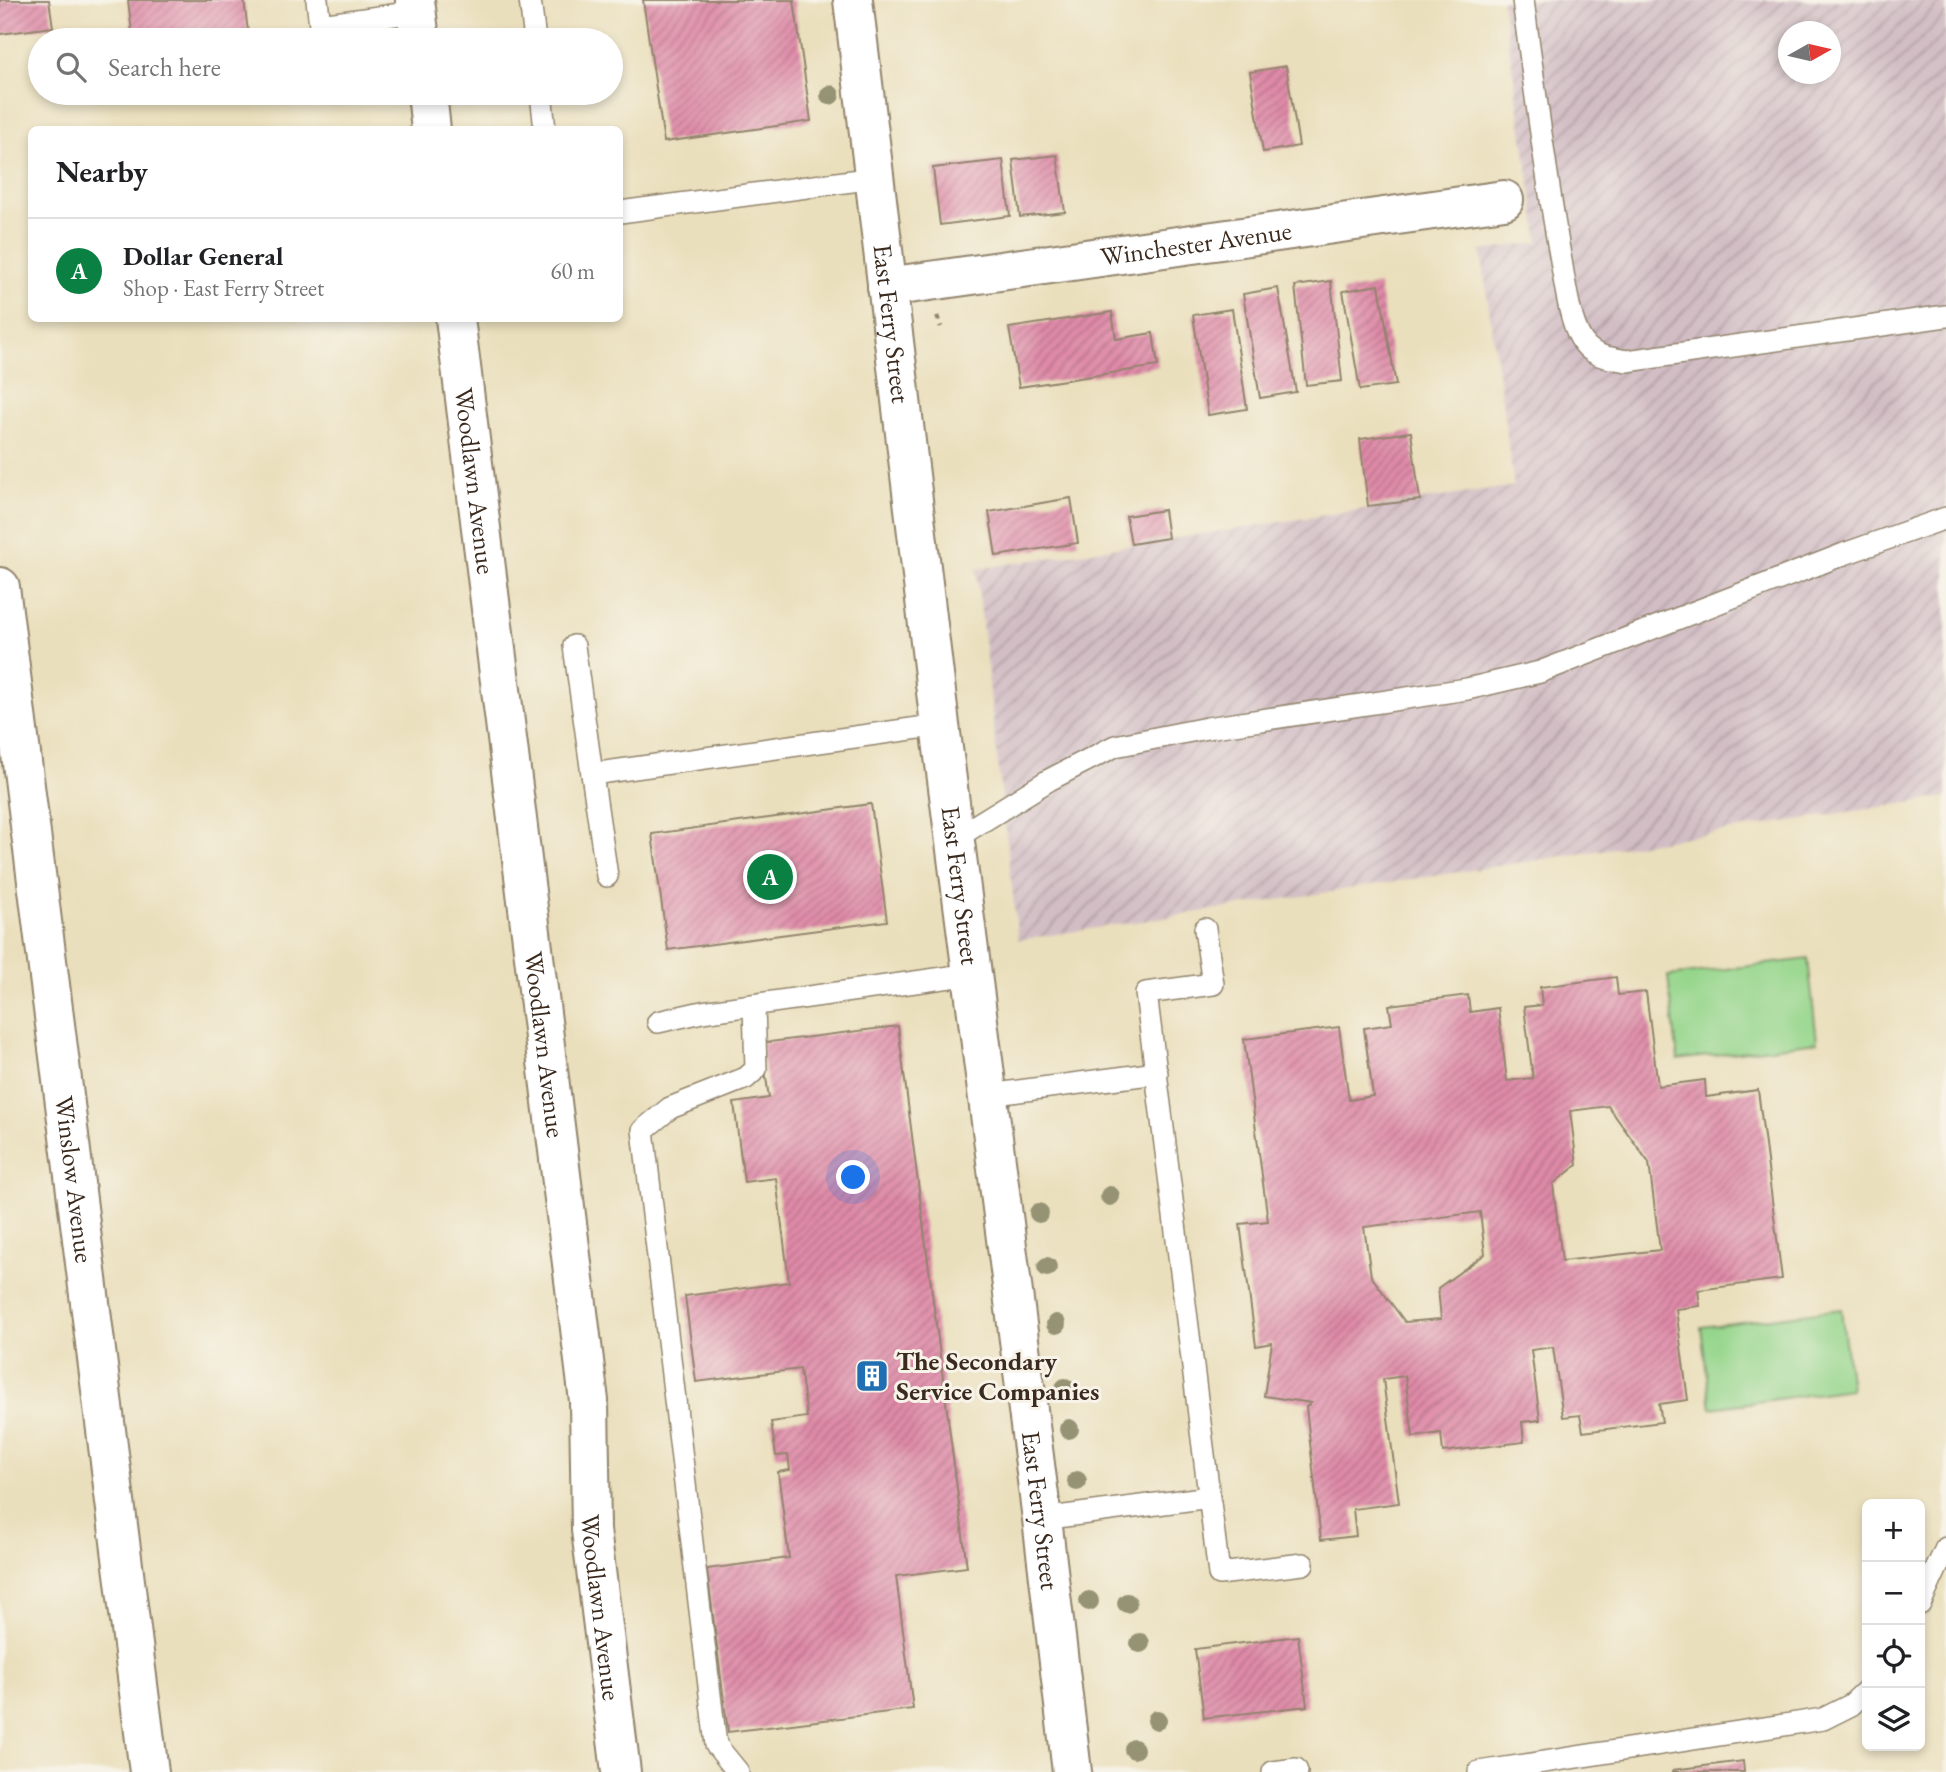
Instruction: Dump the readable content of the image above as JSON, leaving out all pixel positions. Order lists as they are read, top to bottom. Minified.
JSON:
{"streets":{"street":["Winchester Avenue","East Ferry Street","Woodlawn Avenue","Winslow Avenue"]},"crossings":[["Winchester Avenue","East Ferry Street"]],"places":{"building":["The Secondary Service Companies"]},"north":"right","page":{"search":"Search here","heading":"Nearby","list":[{"mark":"A","name":"Dollar General","note":"Shop · East Ferry Street","value":"60 m"}],"pins":"A","map_buttons":["+","−"]}}
